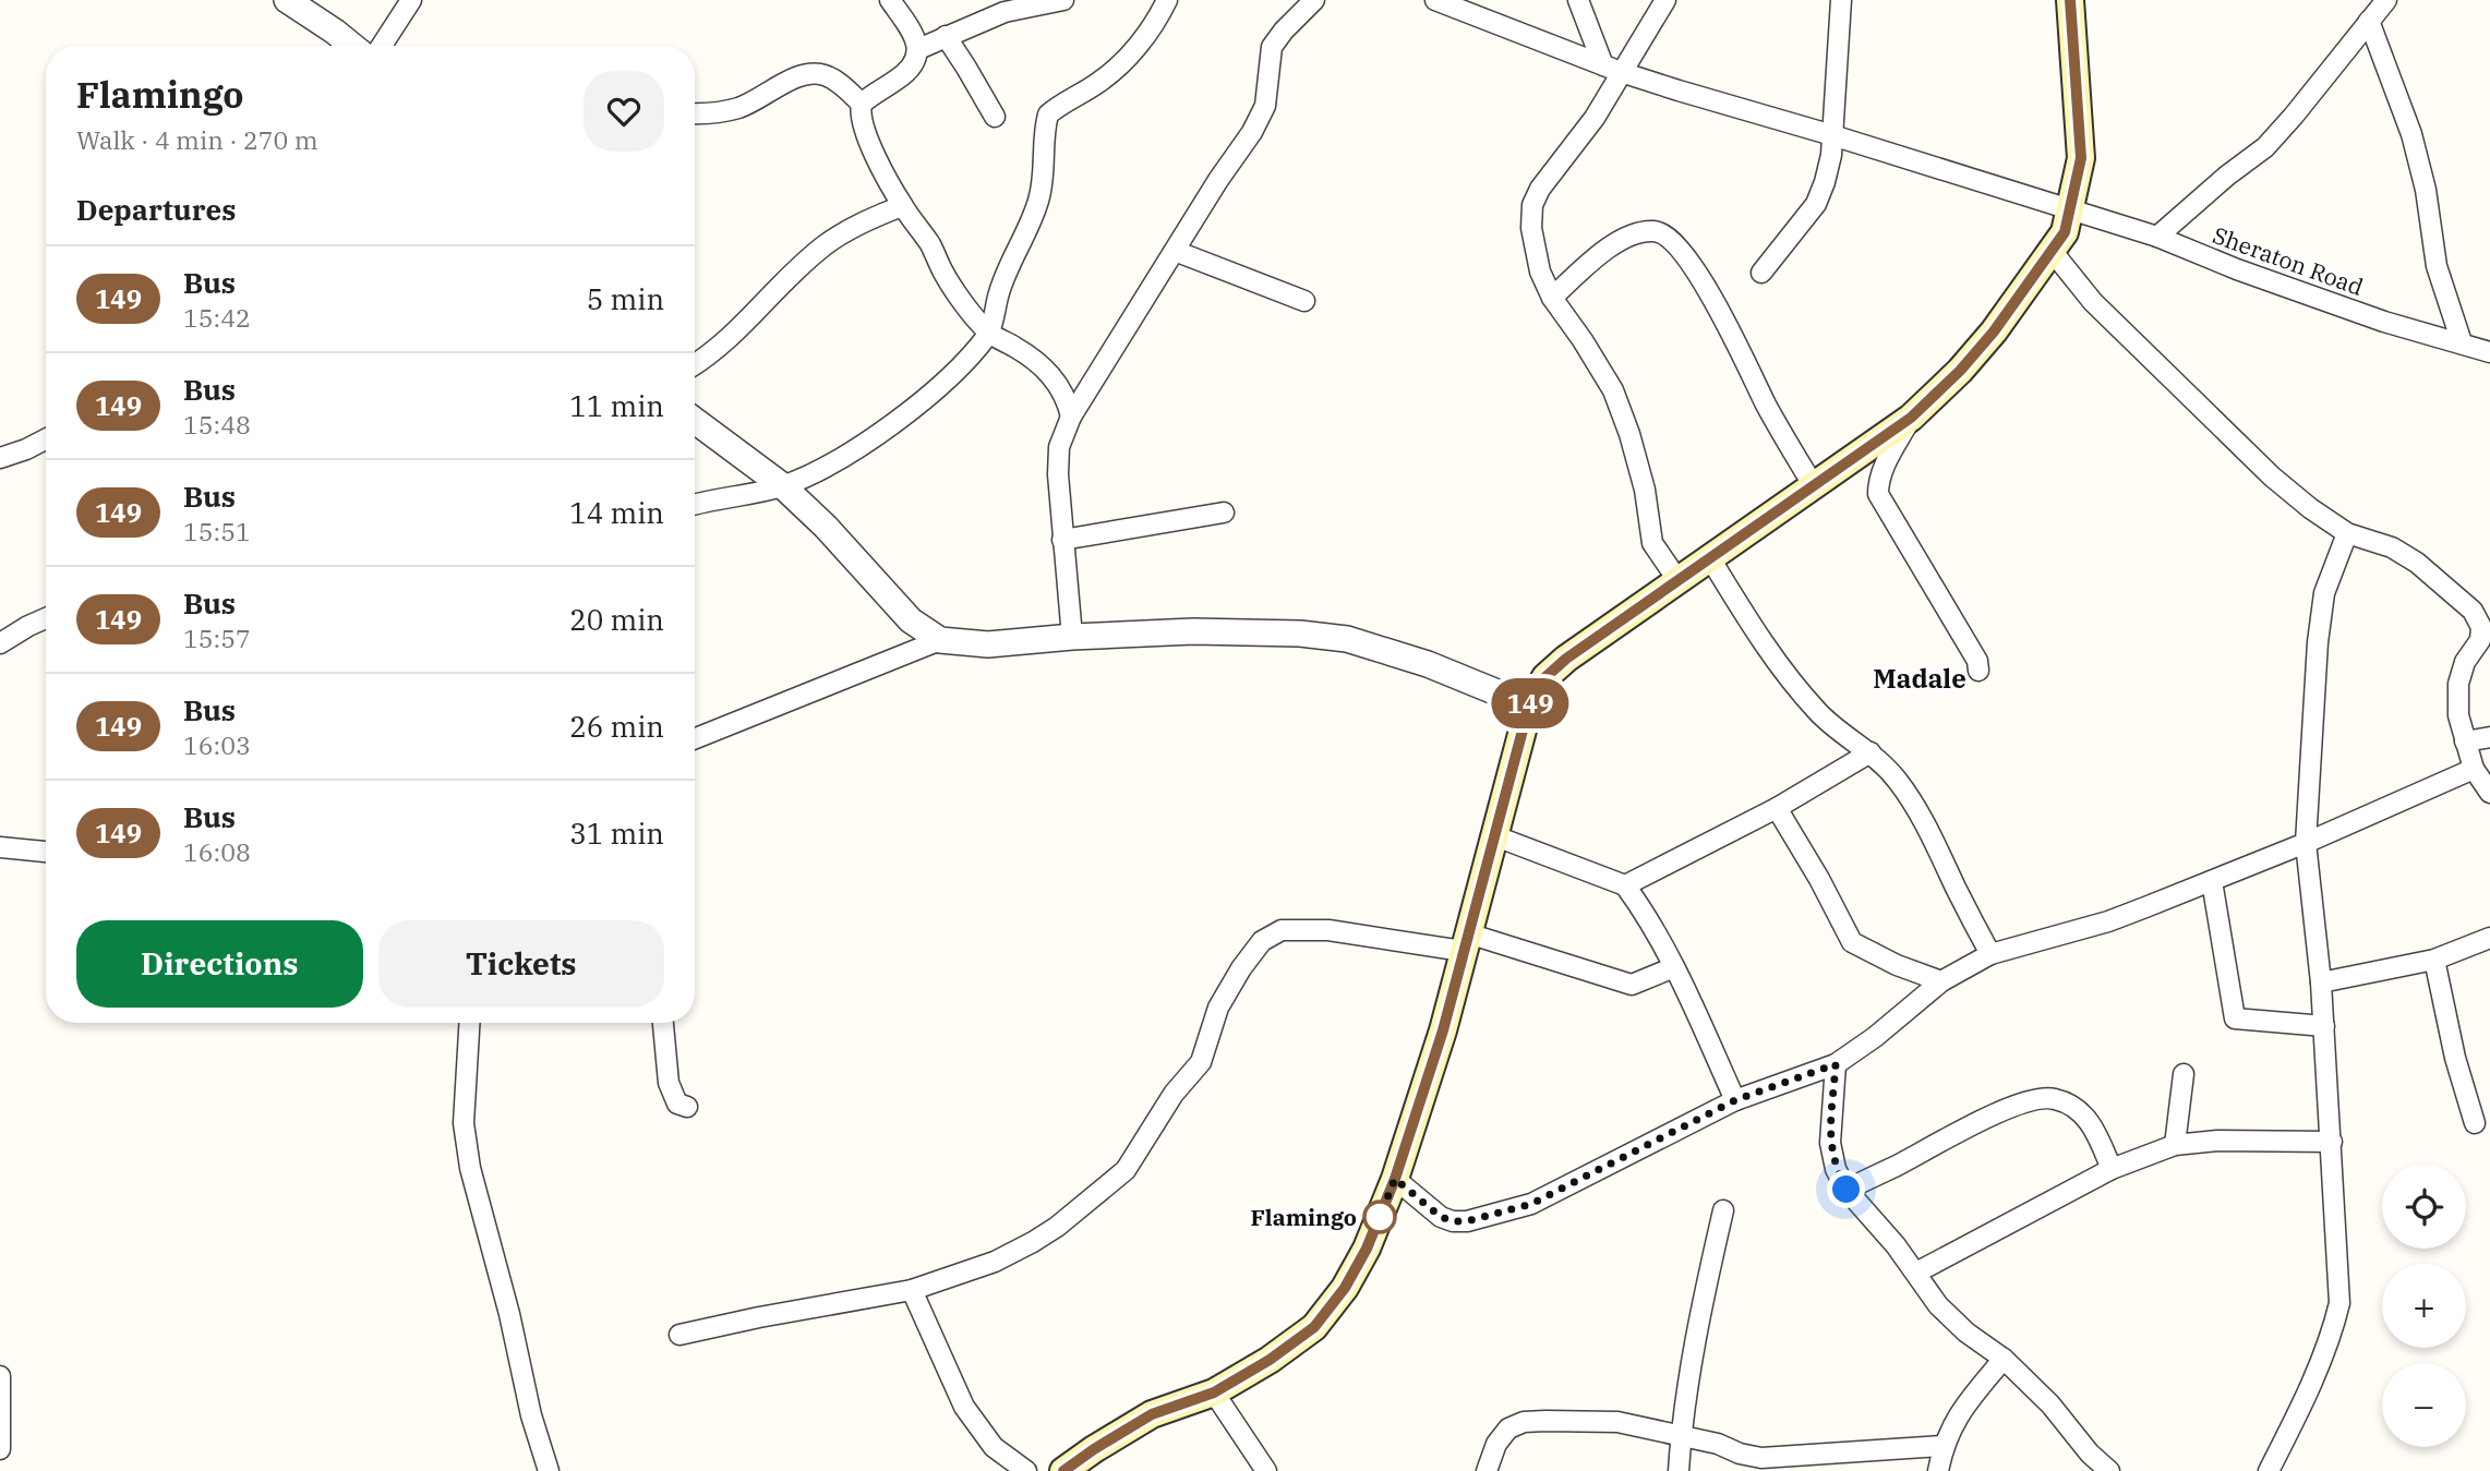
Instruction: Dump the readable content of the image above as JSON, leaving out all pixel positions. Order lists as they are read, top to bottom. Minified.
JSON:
{"streets":{"street":["Sheraton Road"]},"districts":["Madale"],"places":["Flamingo"],"lines":["bus line 149"],"page":{"on_map":"149","heading":[["Flamingo","Walk · 4 min · 270 m"],"Departures"],"list":[{"mark":"149","name":"Bus","note":"15:42","value":"5 min"},{"mark":"149","name":"Bus","note":"15:48","value":"11 min"},{"mark":"149","name":"Bus","note":"15:51","value":"14 min"},{"mark":"149","name":"Bus","note":"15:57","value":"20 min"},{"mark":"149","name":"Bus","note":"16:03","value":"26 min"},{"mark":"149","name":"Bus","note":"16:08","value":"31 min"}],"buttons":["Directions","Tickets"],"map_buttons":["+","−"]}}
